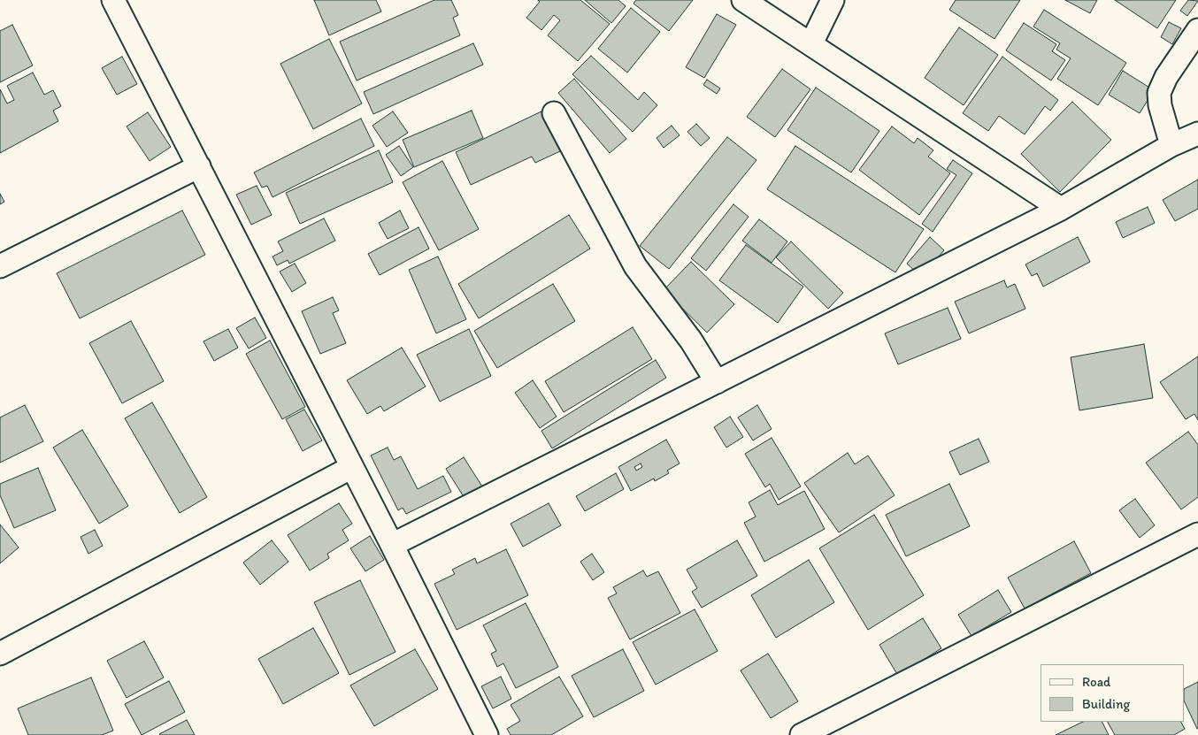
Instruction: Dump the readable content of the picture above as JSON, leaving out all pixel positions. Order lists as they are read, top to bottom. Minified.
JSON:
{"legend":["Road","Building"]}
